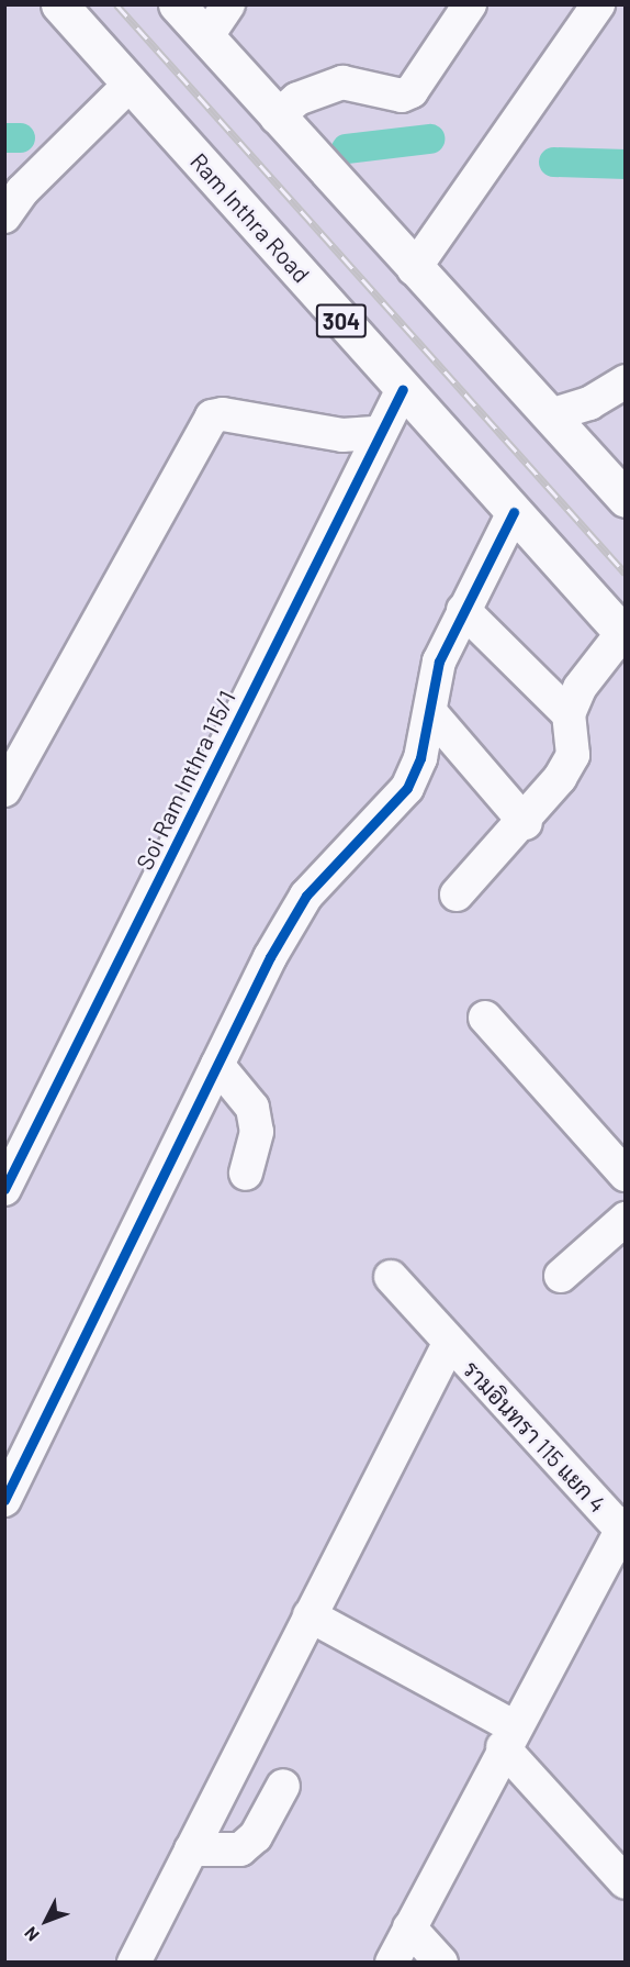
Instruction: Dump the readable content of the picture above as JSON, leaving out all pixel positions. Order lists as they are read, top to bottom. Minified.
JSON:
{"streets":{"highway":["Ram Inthra Road","304"],"street":["Soi Ram Inthra 115/1","รามอินทรา 115 แยก 4"]},"crossings":[["Ram Inthra Road","Soi Ram Inthra 115/1"]],"north":"bottom left"}
